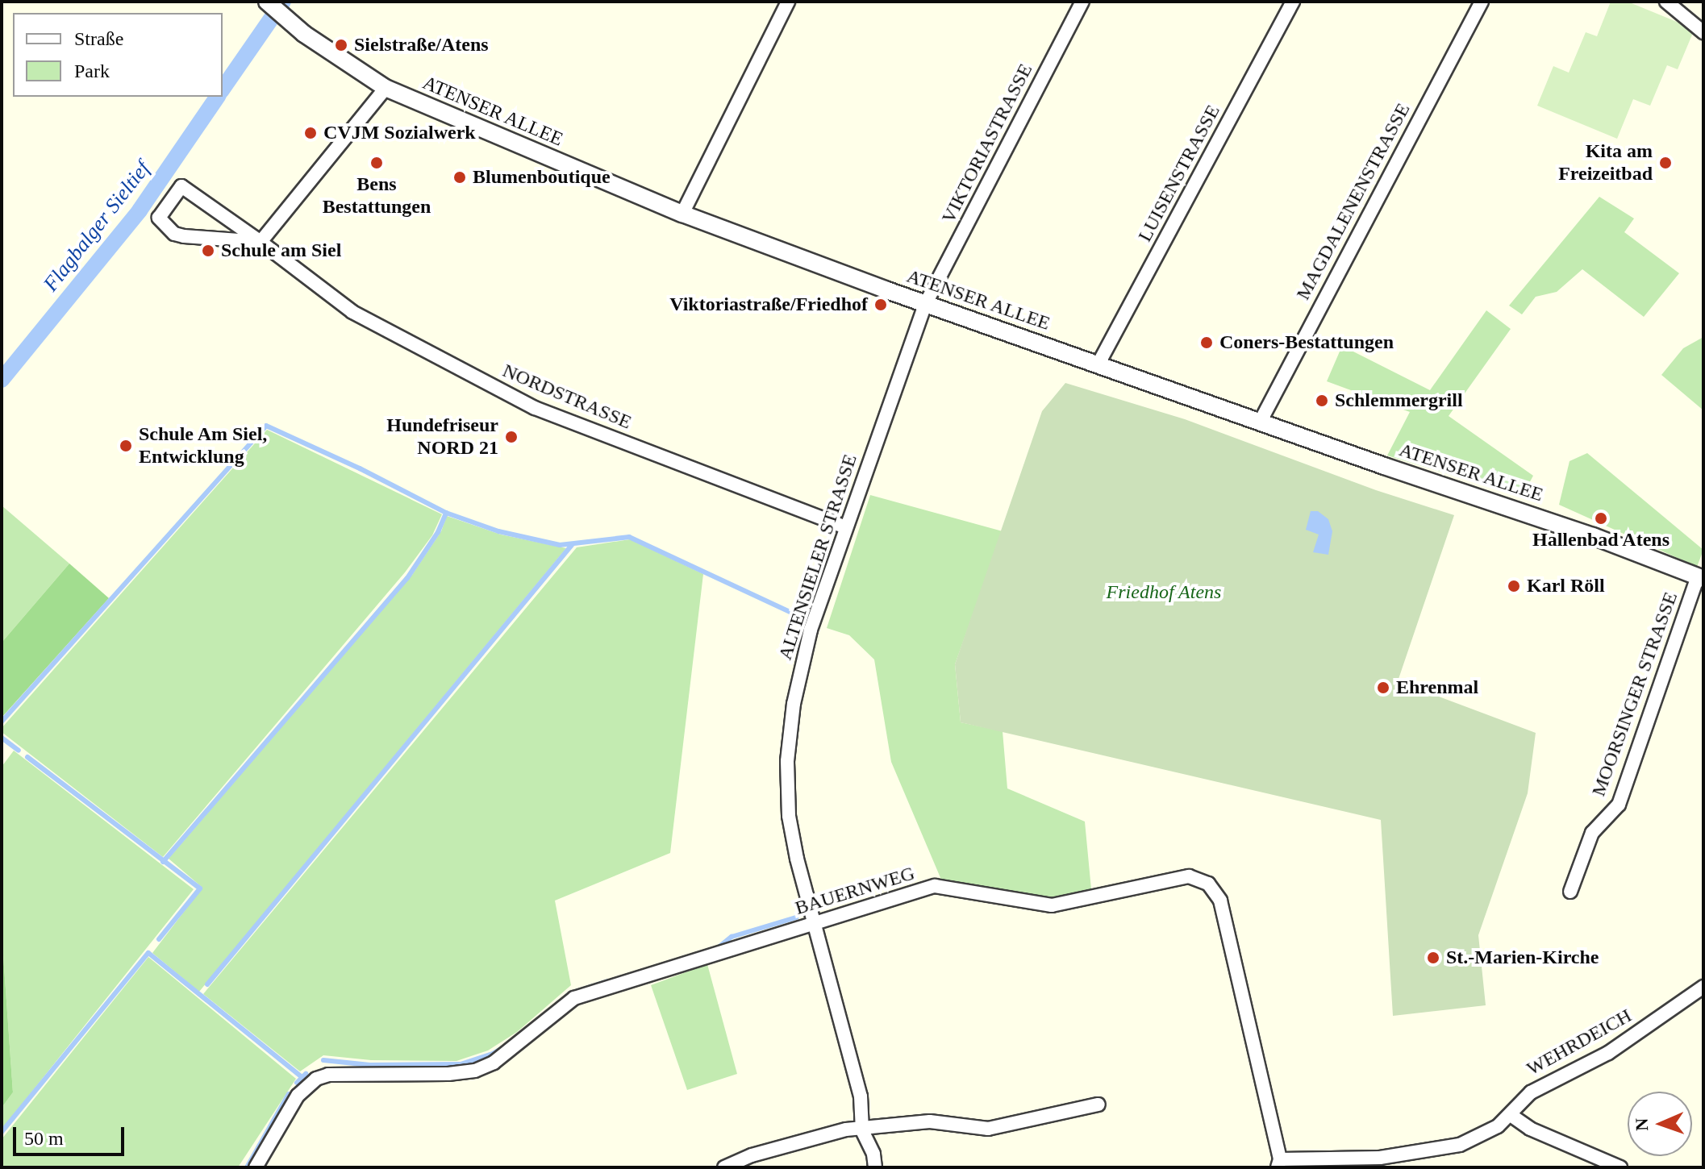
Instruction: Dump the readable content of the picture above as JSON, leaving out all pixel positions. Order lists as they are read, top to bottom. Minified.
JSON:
{"streets":{"street":["ATENSER ALLEE","VIKTORIASTRASSE","LUISENSTRASSE","MAGDALENENSTRASSE","NORDSTRASSE","ALTENSIELER STRASSE","MOORSINGER STRASSE","BAUERNWEG","WEHRDEICH"]},"crossings":[["ATENSER ALLEE","VIKTORIASTRASSE"],["ATENSER ALLEE","LUISENSTRASSE"],["ATENSER ALLEE","MAGDALENENSTRASSE"],["ATENSER ALLEE","ALTENSIELER STRASSE"],["ATENSER ALLEE","MOORSINGER STRASSE"],["VIKTORIASTRASSE","ALTENSIELER STRASSE"],["NORDSTRASSE","ALTENSIELER STRASSE"],["ALTENSIELER STRASSE","BAUERNWEG"],["BAUERNWEG","WEHRDEICH"]],"water":["Flagbalger Sieltief"],"parks":["Friedhof Atens"],"places":["Sielstraße/Atens","CVJM Sozialwerk","Bens Bestattungen","Kita am Freizeitbad","Blumenboutique","Schule am Siel","Viktoriastraße/Friedhof","Coners-Bestattungen","Schlemmergrill","Hundefriseur NORD 21","Schule Am Siel, Entwicklung","Hallenbad Atens","Karl Röll","Ehrenmal","St.-Marien-Kirche"],"legend":["Straße","Park"],"scale_bar":"50 m","north":"left"}
